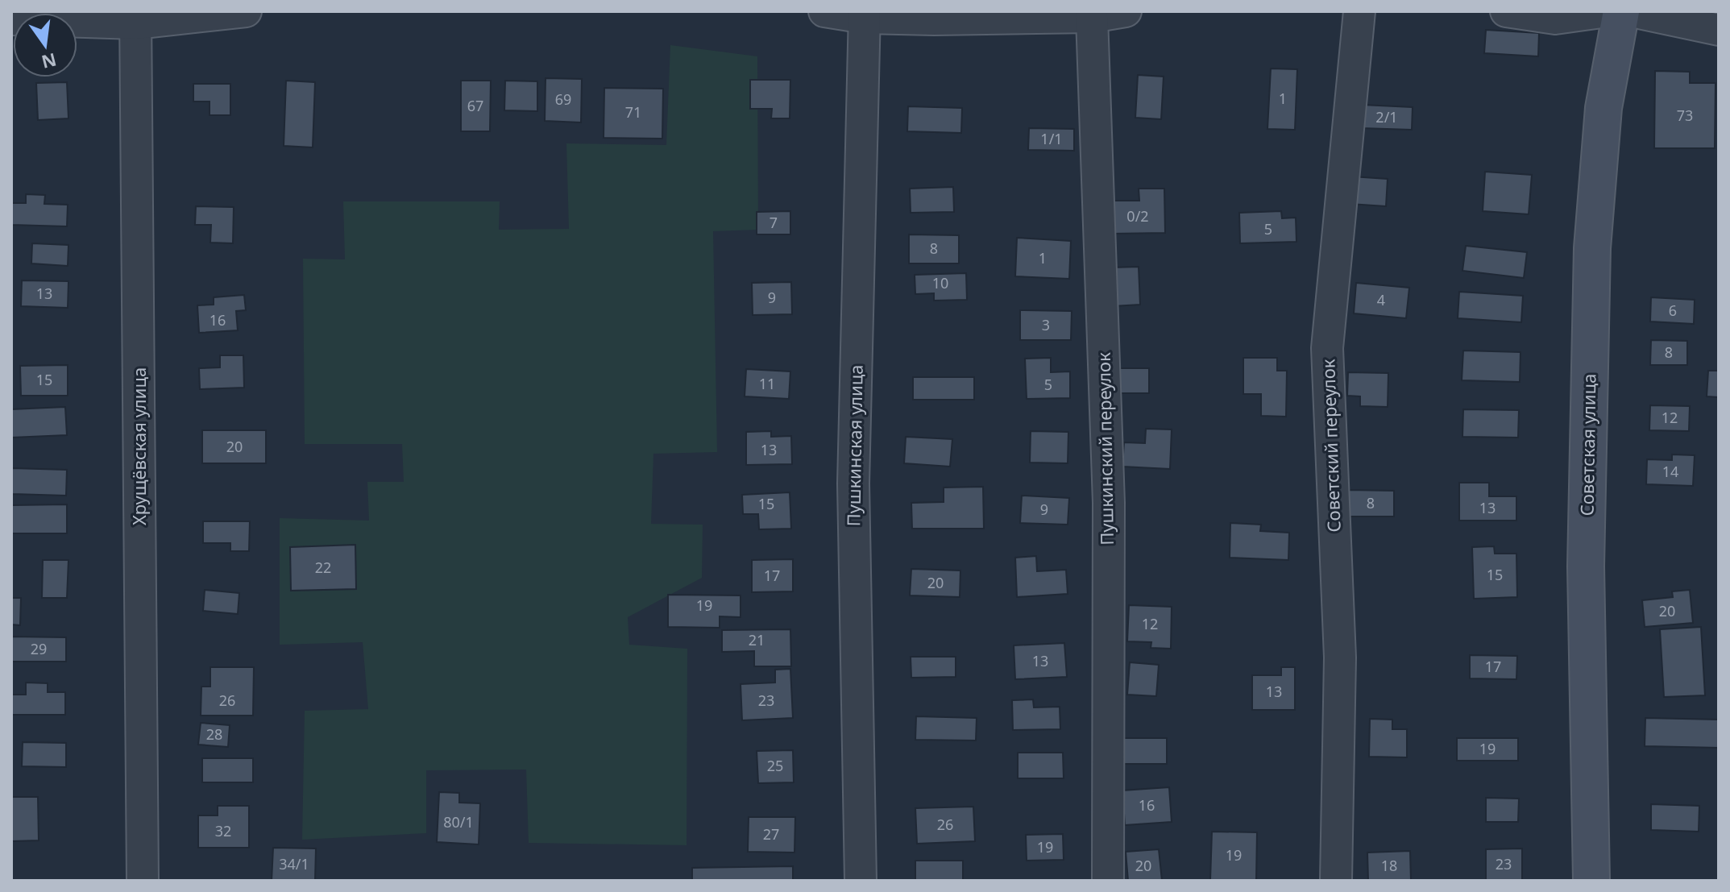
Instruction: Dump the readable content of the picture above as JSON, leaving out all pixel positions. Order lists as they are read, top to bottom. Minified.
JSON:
{"streets":{"main road":["Советская улица"],"street":["Пушкинская улица","Советский переулок","Хрущёвская улица","Пушкинский переулок"]},"house_numbers":["1","69","67","71","73","2/1","1/1","0/2","7","5","8","1","10","13","9","4","6","16","3","8","15","11","5","12","20","13","14","8","15","13","9","22","15","17","20","19","20","12","21","29","13","17","13","26","23","28","19","25","16","80/1","26","32","27","19","19","34/1","23","20","18"],"north":"bottom"}
